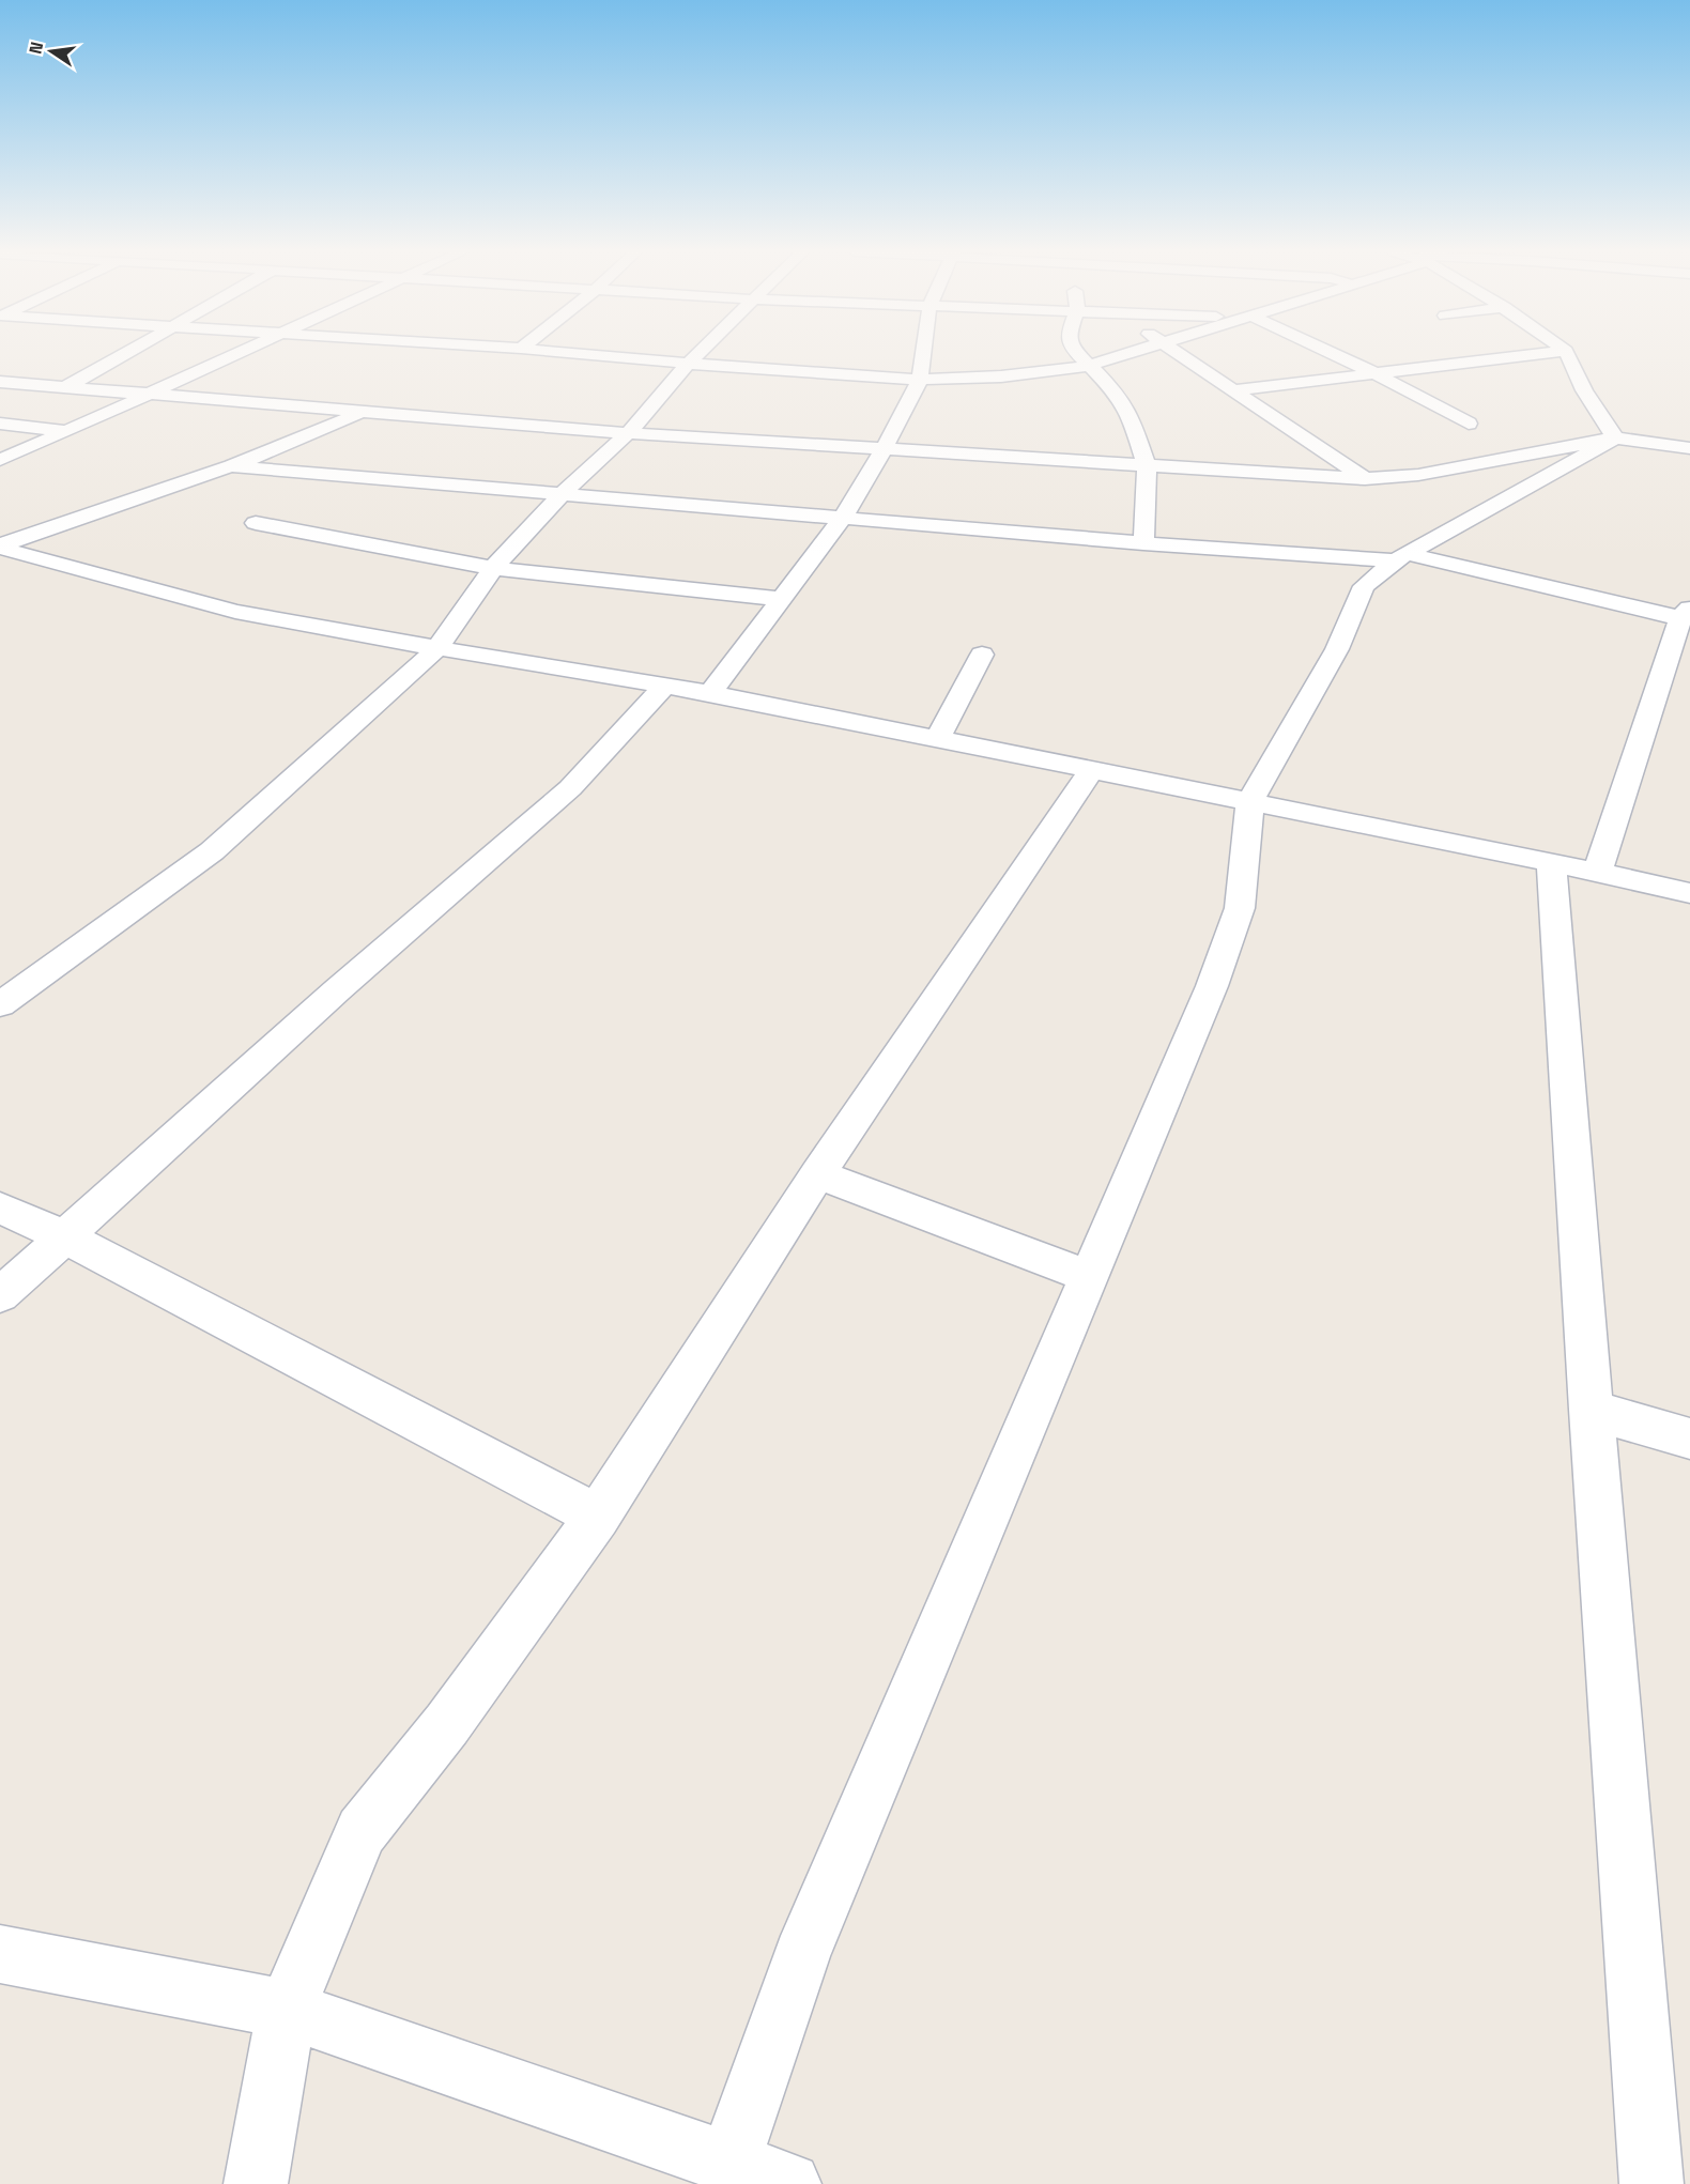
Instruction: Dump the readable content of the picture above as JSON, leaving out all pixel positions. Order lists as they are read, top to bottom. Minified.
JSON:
{"north":"left"}
